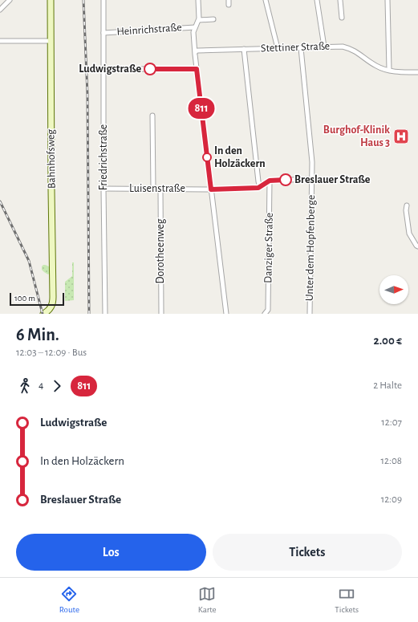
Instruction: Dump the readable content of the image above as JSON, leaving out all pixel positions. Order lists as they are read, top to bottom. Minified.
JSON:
{"streets":{"street":["Heinrichstraße","Stettiner Straße","Friedrichstraße","Bahnhofsweg","Luisenstraße","Danziger Straße","Unter dem Hopfenberge","Dorotheenweg"]},"crossings":[["Heinrichstraße","Friedrichstraße"],["Stettiner Straße","Unter dem Hopfenberge"],["Friedrichstraße","Luisenstraße"],["Luisenstraße","Dorotheenweg"]],"places":{"other":["Ludwigstraße","In den Holzäckern","Breslauer Straße"],"hospital":["Burghof-Klinik Haus 3"]},"lines":["bus line 811"],"scale_bar":"100 m","north":"right","page":{"on_map":"811","scale":"100 m","heading":["6 Min.","12:03 – 12:09 · Bus","2.00 €"],"legs":["4","811","2 Halte"],"list":[{"name":"Ludwigstraße","value":"12:07"},{"name":"In den Holzäckern","value":"12:08"},{"name":"Breslauer Straße","value":"12:09"}],"buttons":["Los","Tickets"],"tabs":["Route","Karte","Tickets"]}}
